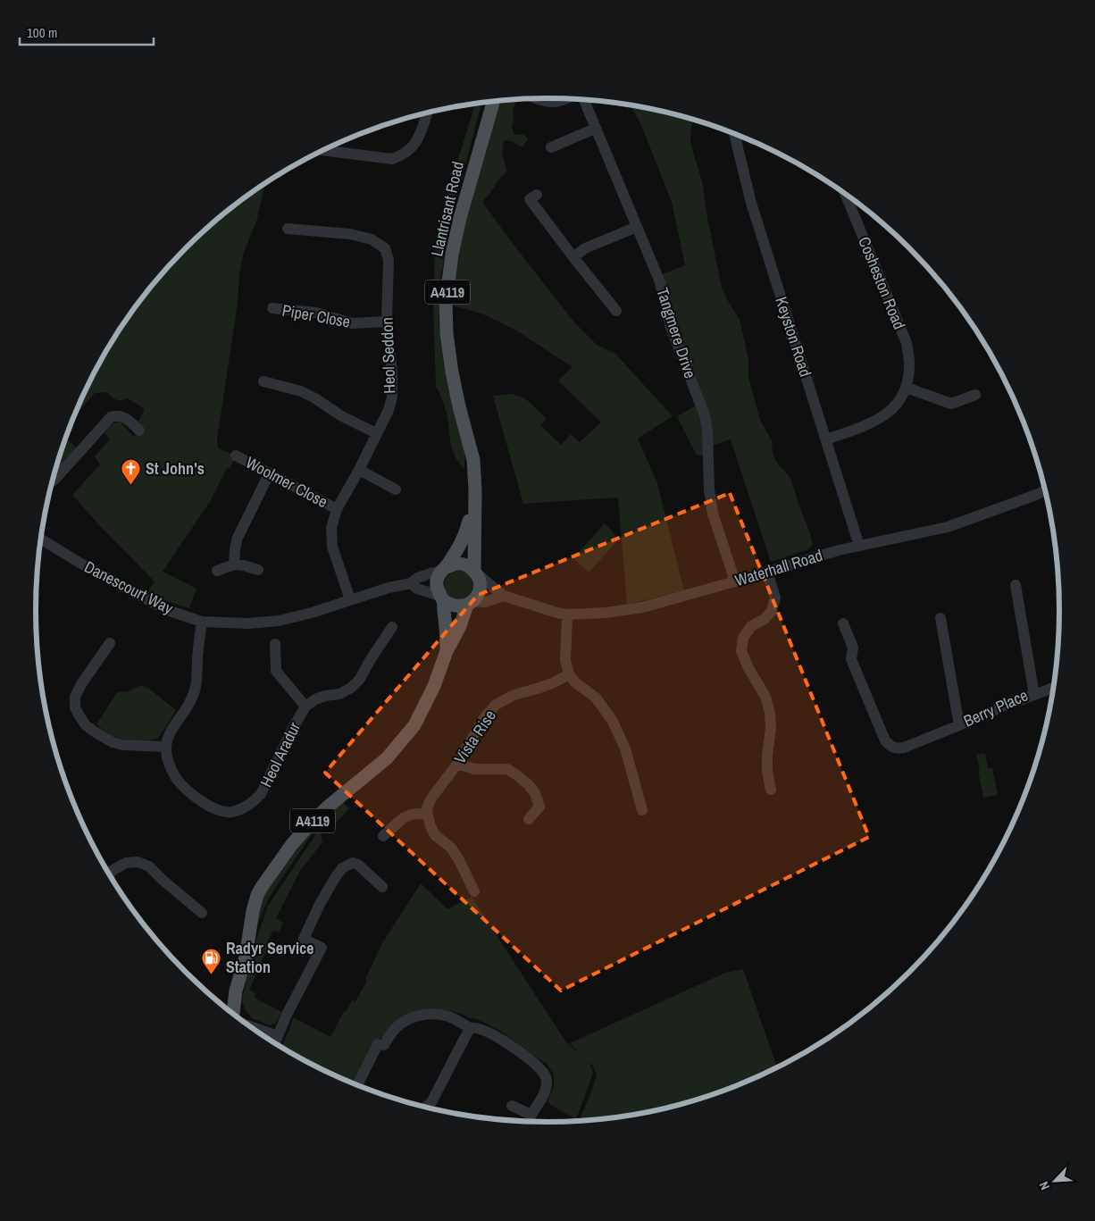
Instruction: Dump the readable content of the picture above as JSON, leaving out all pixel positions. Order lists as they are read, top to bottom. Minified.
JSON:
{"streets":{"main road":["Llantrisant Road","A4119"],"street":["Cosheston Road","Piper Close","Tangmere Drive","Keyston Road","Heol Seddon","Woolmer Close","Waterhall Road","Danescourt Way","Berry Place","Vista Rise","Heol Aradur"]},"crossings":[["Llantrisant Road","Waterhall Road"],["Llantrisant Road","Danescourt Way"],["Cosheston Road","Keyston Road"],["Piper Close","Heol Seddon"],["Tangmere Drive","Waterhall Road"],["Keyston Road","Waterhall Road"],["Heol Seddon","Woolmer Close"],["Heol Seddon","Danescourt Way"],["Waterhall Road","Danescourt Way"]],"places":{"church":["St John's"],"fuel station":["Radyr Service Station"]},"scale_bar":"100 m","north":"bottom left"}
